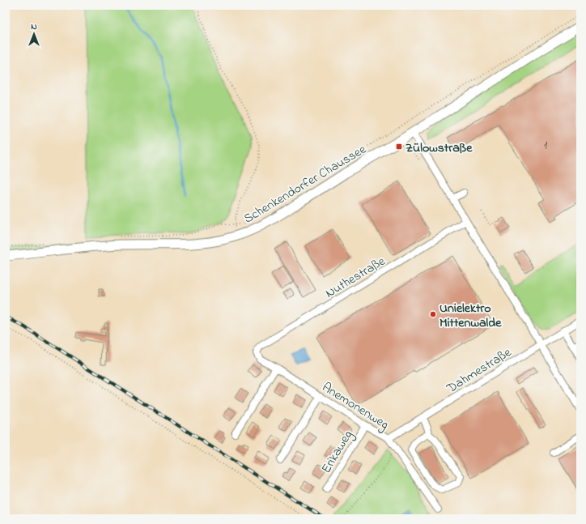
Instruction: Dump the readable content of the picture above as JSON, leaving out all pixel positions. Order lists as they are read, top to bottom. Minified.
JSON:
{"streets":{"main road":["Schenkendorfer Chaussee"],"street":["Nuthestraße","Dahmestraße","Anemonenweg","Erikaweg"]},"crossings":[["Nuthestraße","Anemonenweg"],["Dahmestraße","Anemonenweg"],["Anemonenweg","Erikaweg"]],"places":{"transit":["Zülowstraße"],"other":["Unielektro Mittenwalde"]},"house_numbers":["1"],"north":"top"}
